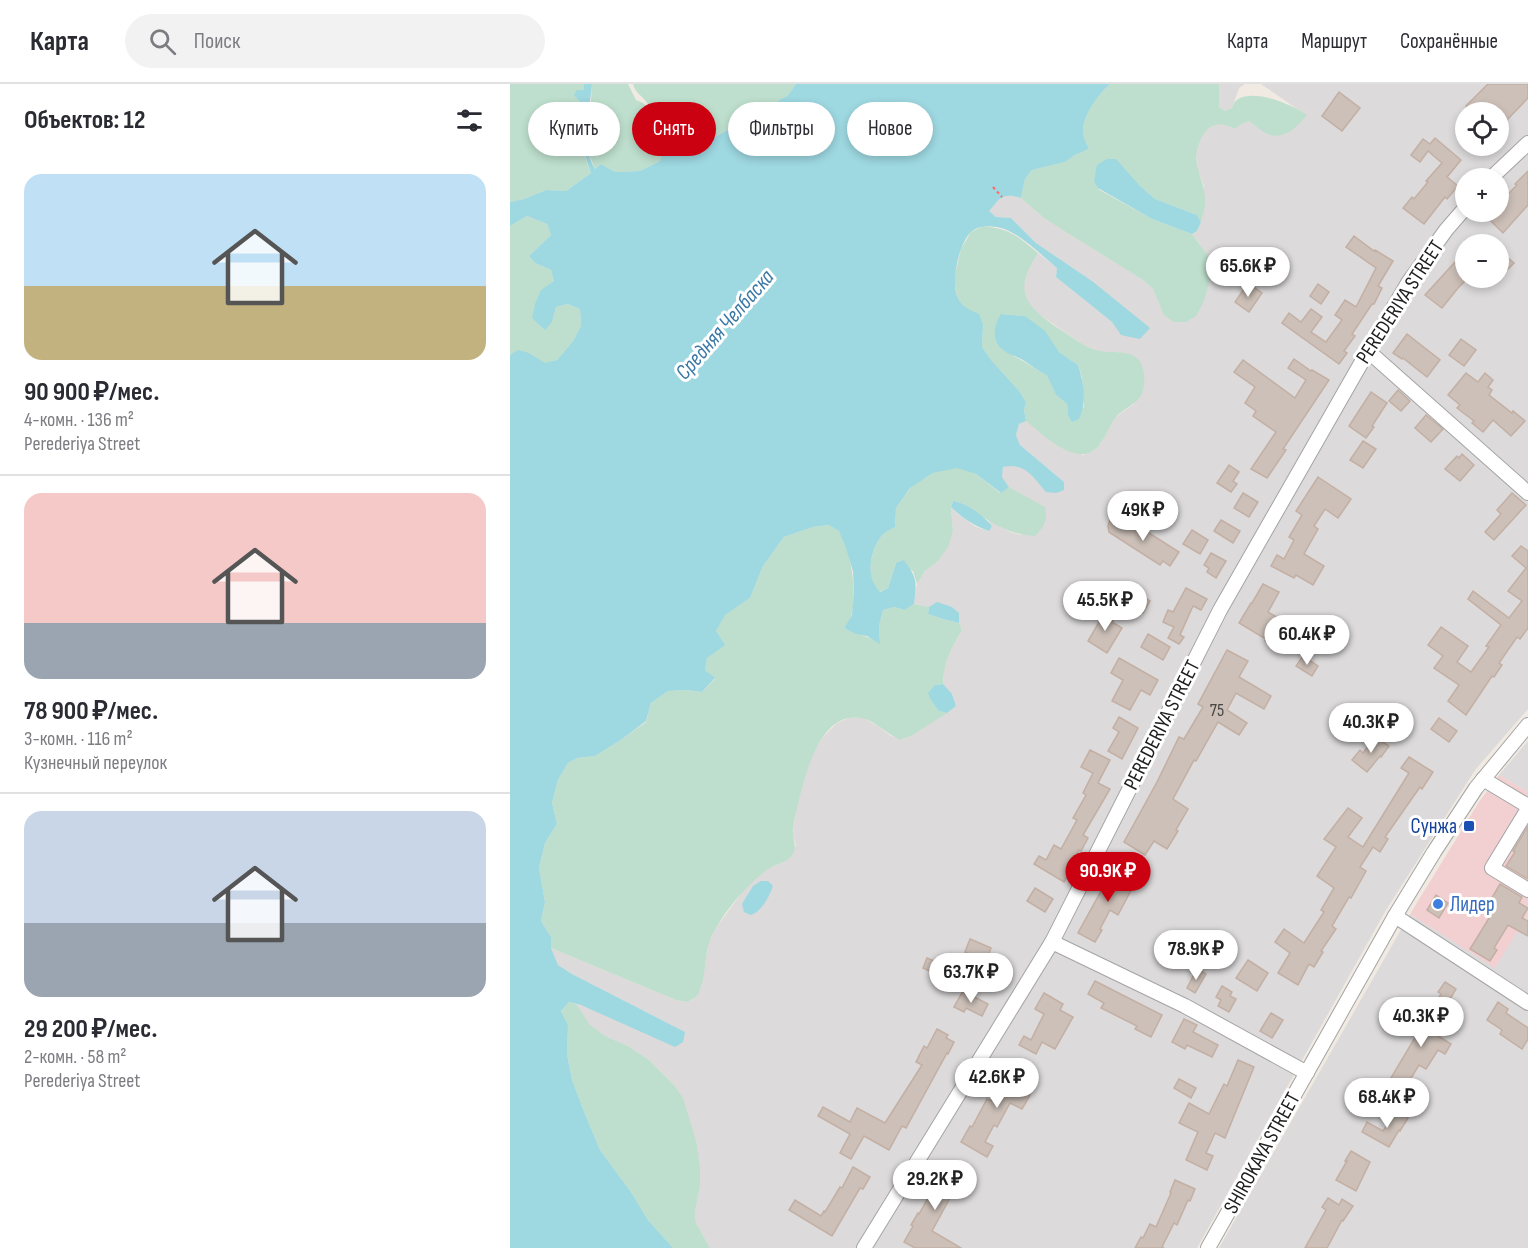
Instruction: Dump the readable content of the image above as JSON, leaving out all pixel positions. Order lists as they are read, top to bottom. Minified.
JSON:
{"streets":{"street":["PEREDERIYA STREET","SHIROKAYA STREET"]},"water":["Средняя Челбаска"],"places":{"transit":["Сунжа"],"other":["Лидер"]},"house_numbers":["75"],"page":{"header":"Карта","search":"Поиск","nav":["Карта","Маршрут","Сохранённые"],"heading":"Объектов: 12","map_buttons":["+","−"],"chip":["Купить","Снять","Фильтры","Новое"],"list":[{"name":"90 900 ₽/мес.","note":"4-комн. · 136 m² · Perederiya Street"},{"name":"78 900 ₽/мес.","note":"3-комн. · 116 m² · Кузнечный переулок"},{"name":"29 200 ₽/мес.","note":"2-комн. · 58 m² · Perederiya Street"}],"price":["65.6K ₽","49K ₽","45.5K ₽","60.4K ₽","40.3K ₽","90.9K ₽","78.9K ₽","63.7K ₽","40.3K ₽","42.6K ₽","68.4K ₽","29.2K ₽"]}}
